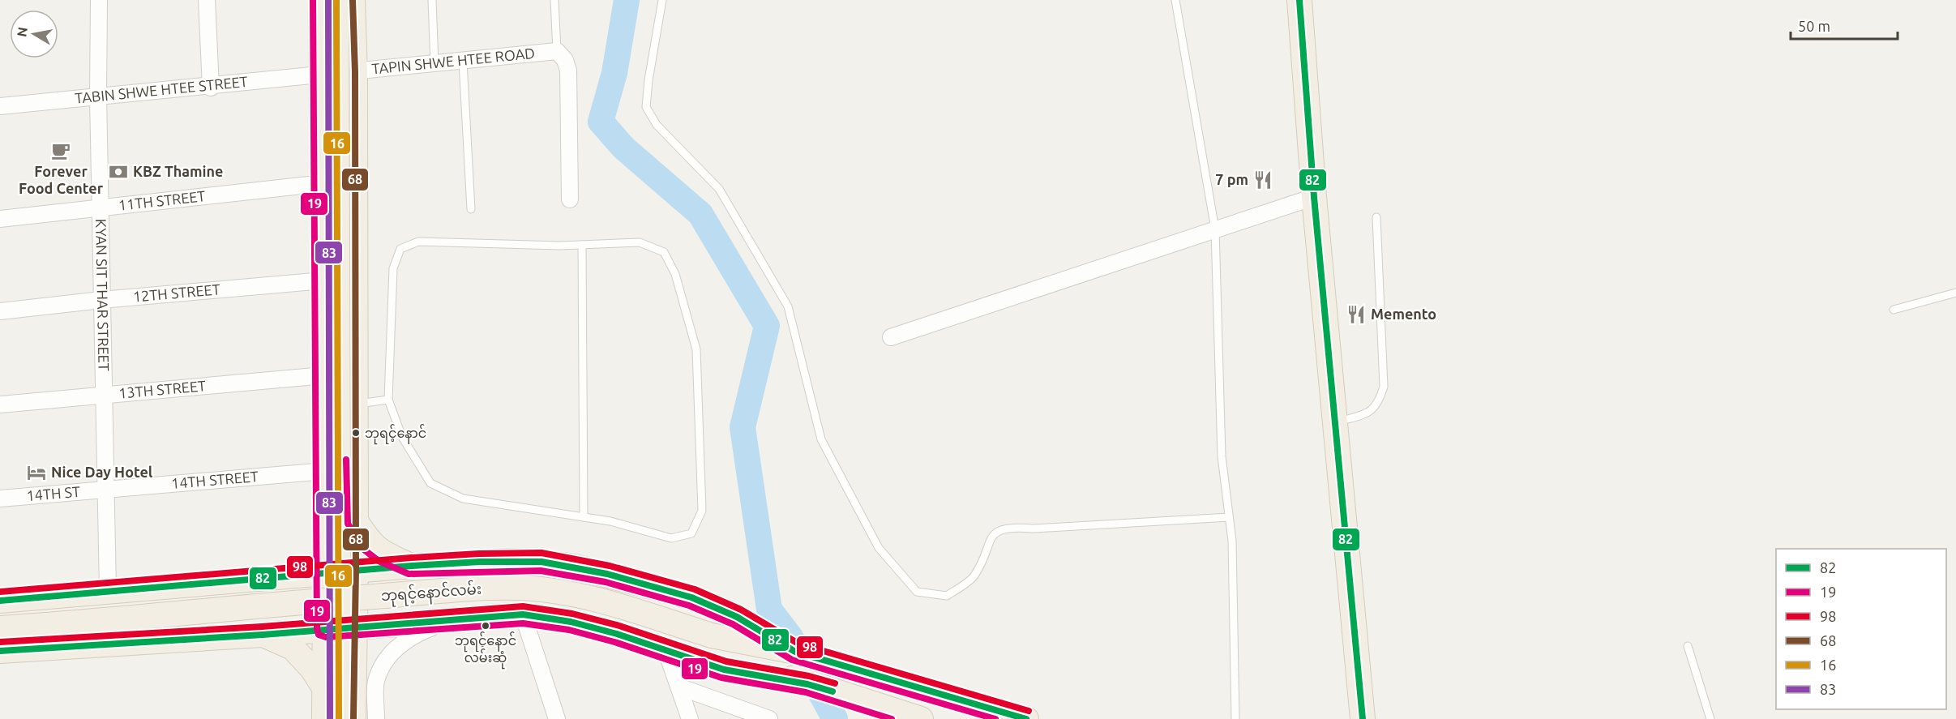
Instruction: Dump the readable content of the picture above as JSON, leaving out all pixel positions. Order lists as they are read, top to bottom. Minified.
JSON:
{"streets":{"main road":["ဘုရင့်နောင်လမ်း"],"street":["TAPIN SHWE HTEE ROAD","TABIN SHWE HTEE STREET","11TH STREET","12TH STREET","KYAN SIT THAR STREET","13TH STREET","14TH STREET","14TH ST"]},"crossings":[["TAPIN SHWE HTEE ROAD","TABIN SHWE HTEE STREET"],["TABIN SHWE HTEE STREET","KYAN SIT THAR STREET"],["11TH STREET","KYAN SIT THAR STREET"],["12TH STREET","KYAN SIT THAR STREET"],["KYAN SIT THAR STREET","13TH STREET"],["KYAN SIT THAR STREET","14TH STREET"],["KYAN SIT THAR STREET","14TH ST"],["KYAN SIT THAR STREET","ဘုရင့်နောင်လမ်း"],["14TH STREET","14TH ST"]],"places":{"cafe":["Forever Food Center"],"bank":["KBZ Thamine"],"restaurant":["7 pm","Memento"],"other":["ဘုရင့်နောင်","ဘုရင့်နောင် လမ်းဆုံ"],"hotel":["Nice Day Hotel"]},"lines":["transit line 82","transit line 19","transit line 68","transit line 16","transit line 83","transit line 98"],"legend":["82","19","98","68","16","83"],"scale_bar":"50 m","north":"left"}
